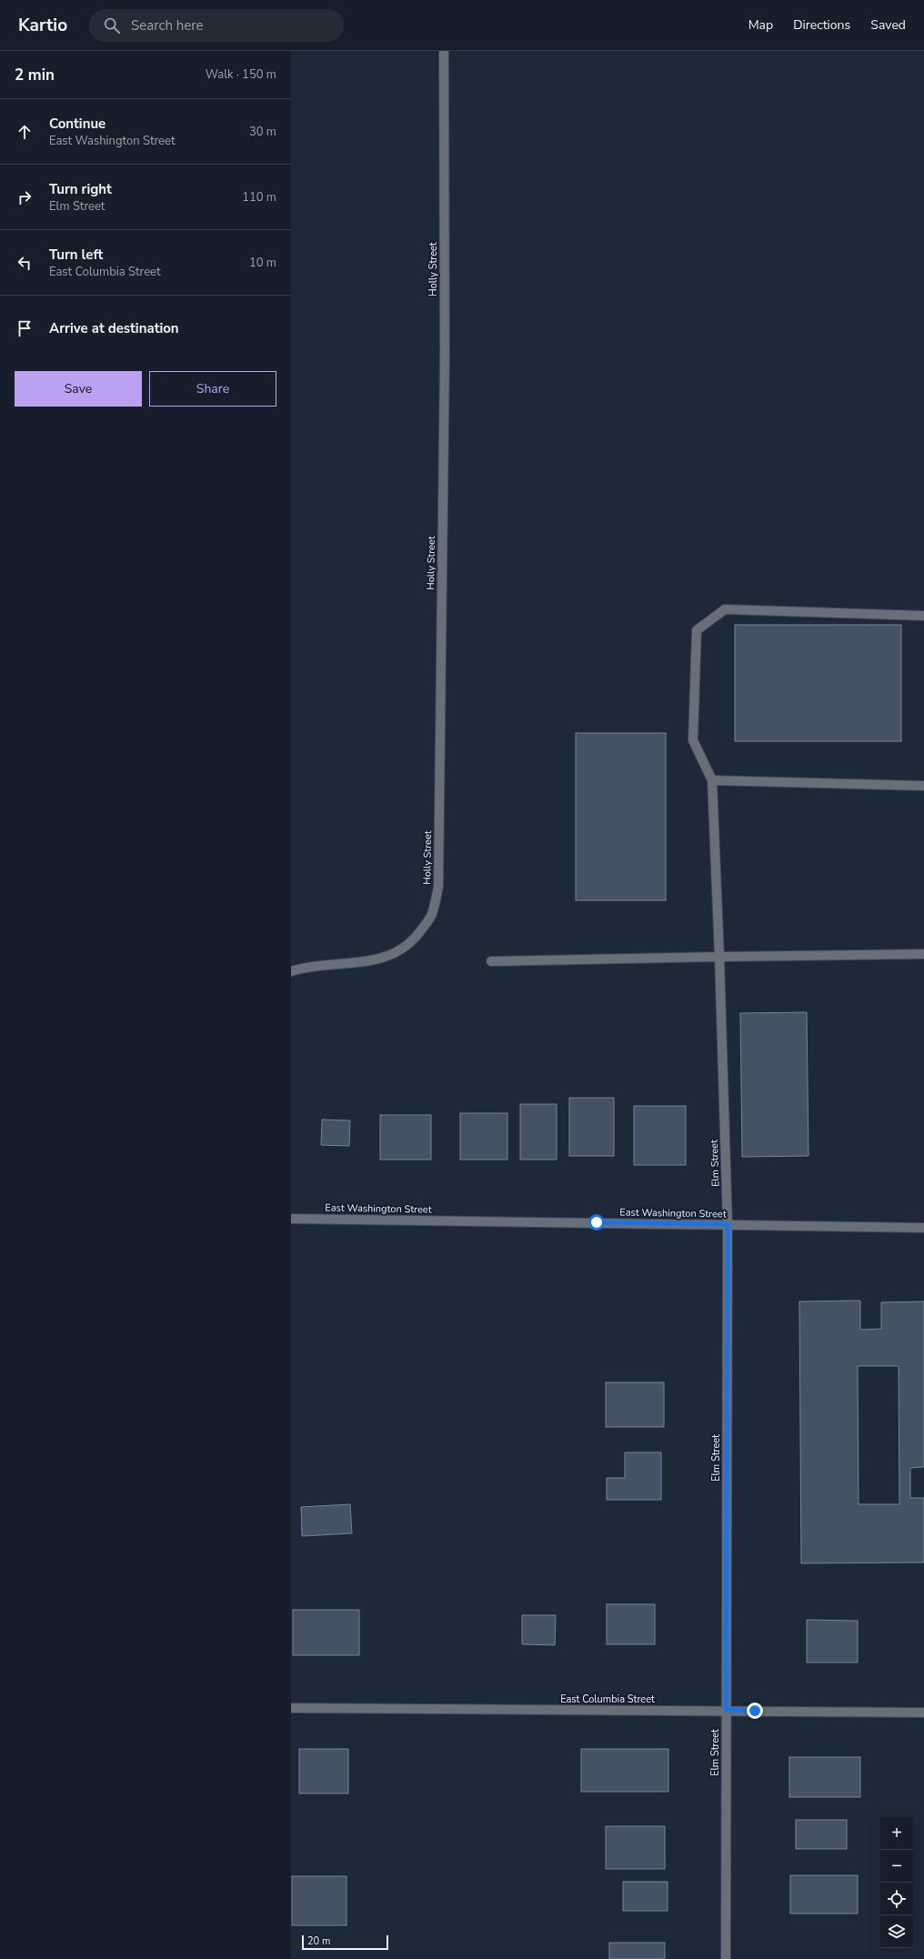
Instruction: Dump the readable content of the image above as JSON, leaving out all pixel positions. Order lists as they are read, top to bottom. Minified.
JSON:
{"streets":{"street":["Holly Street","Elm Street","East Washington Street","East Columbia Street"]},"crossings":[["Elm Street","East Washington Street"],["Elm Street","East Columbia Street"]],"scale_bar":"20 m","page":{"header":"Kartio","search":"Search here","nav":["Map","Directions","Saved"],"heading":["2 min","Walk · 150 m"],"list":[["Continue","East Washington Street","30 m"],["Turn right","Elm Street","110 m"],["Turn left","East Columbia Street","10 m"],"Arrive at destination"],"buttons":["Save","Share"],"map_buttons":["+","−"],"scale":"20 m"}}
